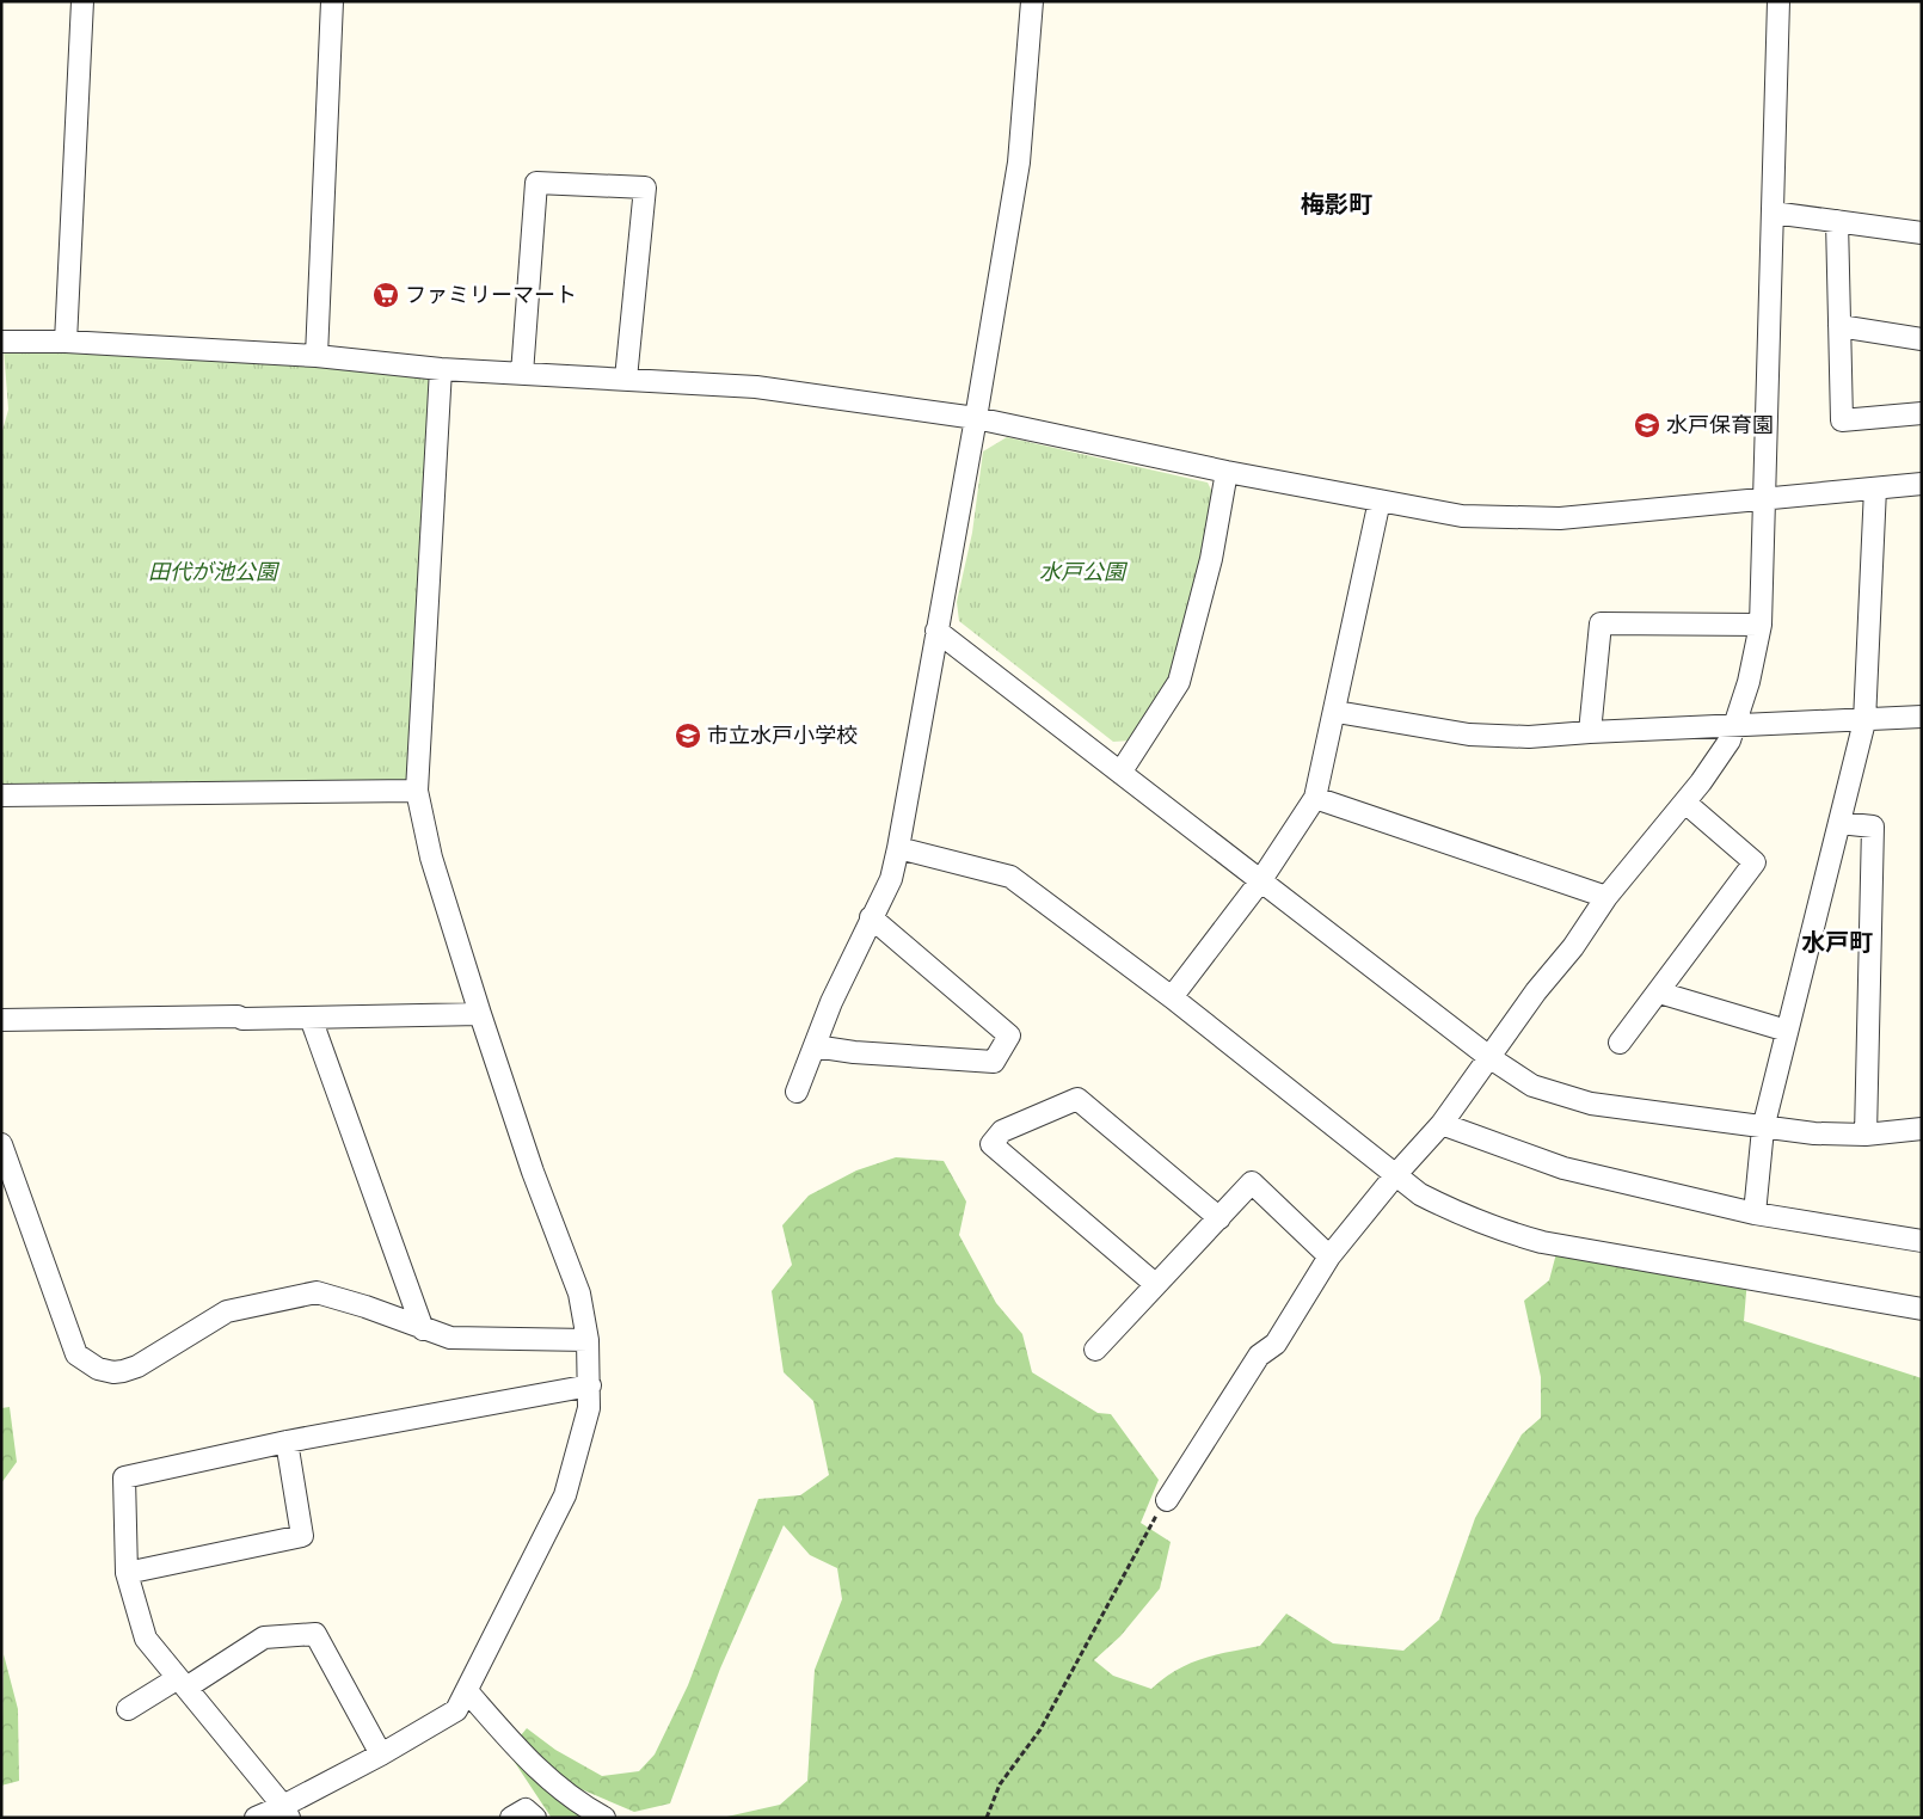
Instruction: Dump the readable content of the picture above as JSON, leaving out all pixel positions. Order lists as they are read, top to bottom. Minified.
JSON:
{"districts":["梅影町","水戸町"],"parks":["田代が池公園","水戸公園"],"places":{"supermarket":["ファミリーマート"],"school or university":["水戸保育園","市立水戸小学校"]}}
